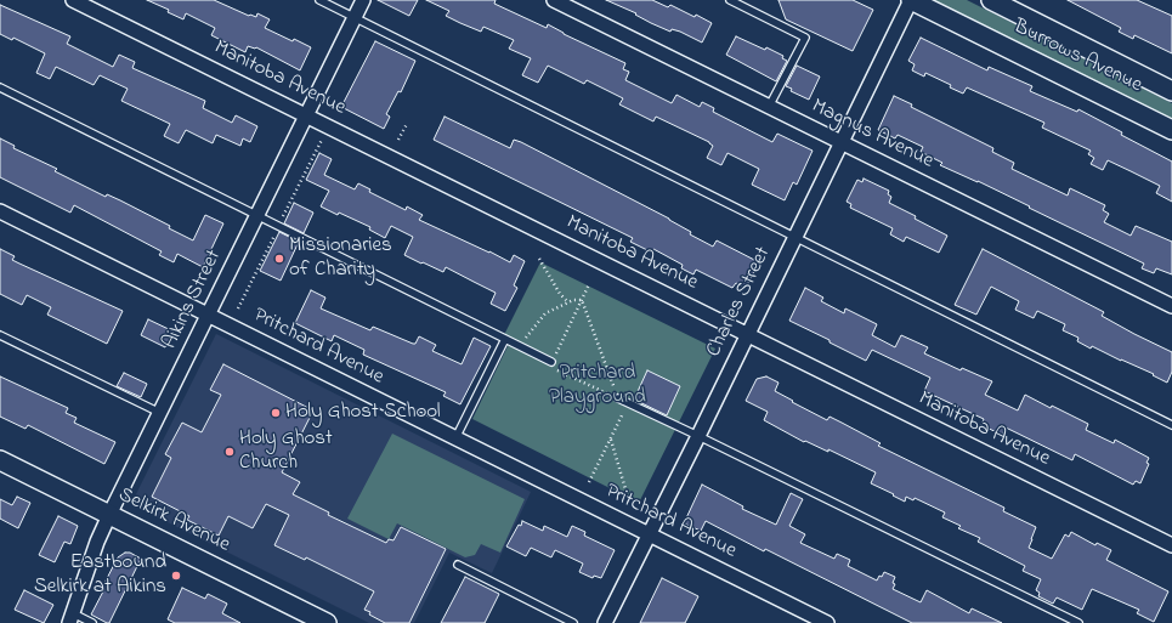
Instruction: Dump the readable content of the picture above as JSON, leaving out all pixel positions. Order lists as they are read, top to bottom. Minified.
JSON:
{"streets":{"street":["Burrows Avenue","Manitoba Avenue","Magnus Avenue","Aikins Street","Charles Street","Pritchard Avenue","Selkirk Avenue"]},"crossings":[["Burrows Avenue","Charles Street"],["Manitoba Avenue","Aikins Street"],["Manitoba Avenue","Charles Street"],["Magnus Avenue","Charles Street"],["Aikins Street","Pritchard Avenue"],["Aikins Street","Selkirk Avenue"],["Charles Street","Pritchard Avenue"]],"parks":["Pritchard Playground"],"places":["Missionaries of Charity","Holy Ghost School","Holy Ghost Church","Eastbound Selkirk at Aikins"]}
